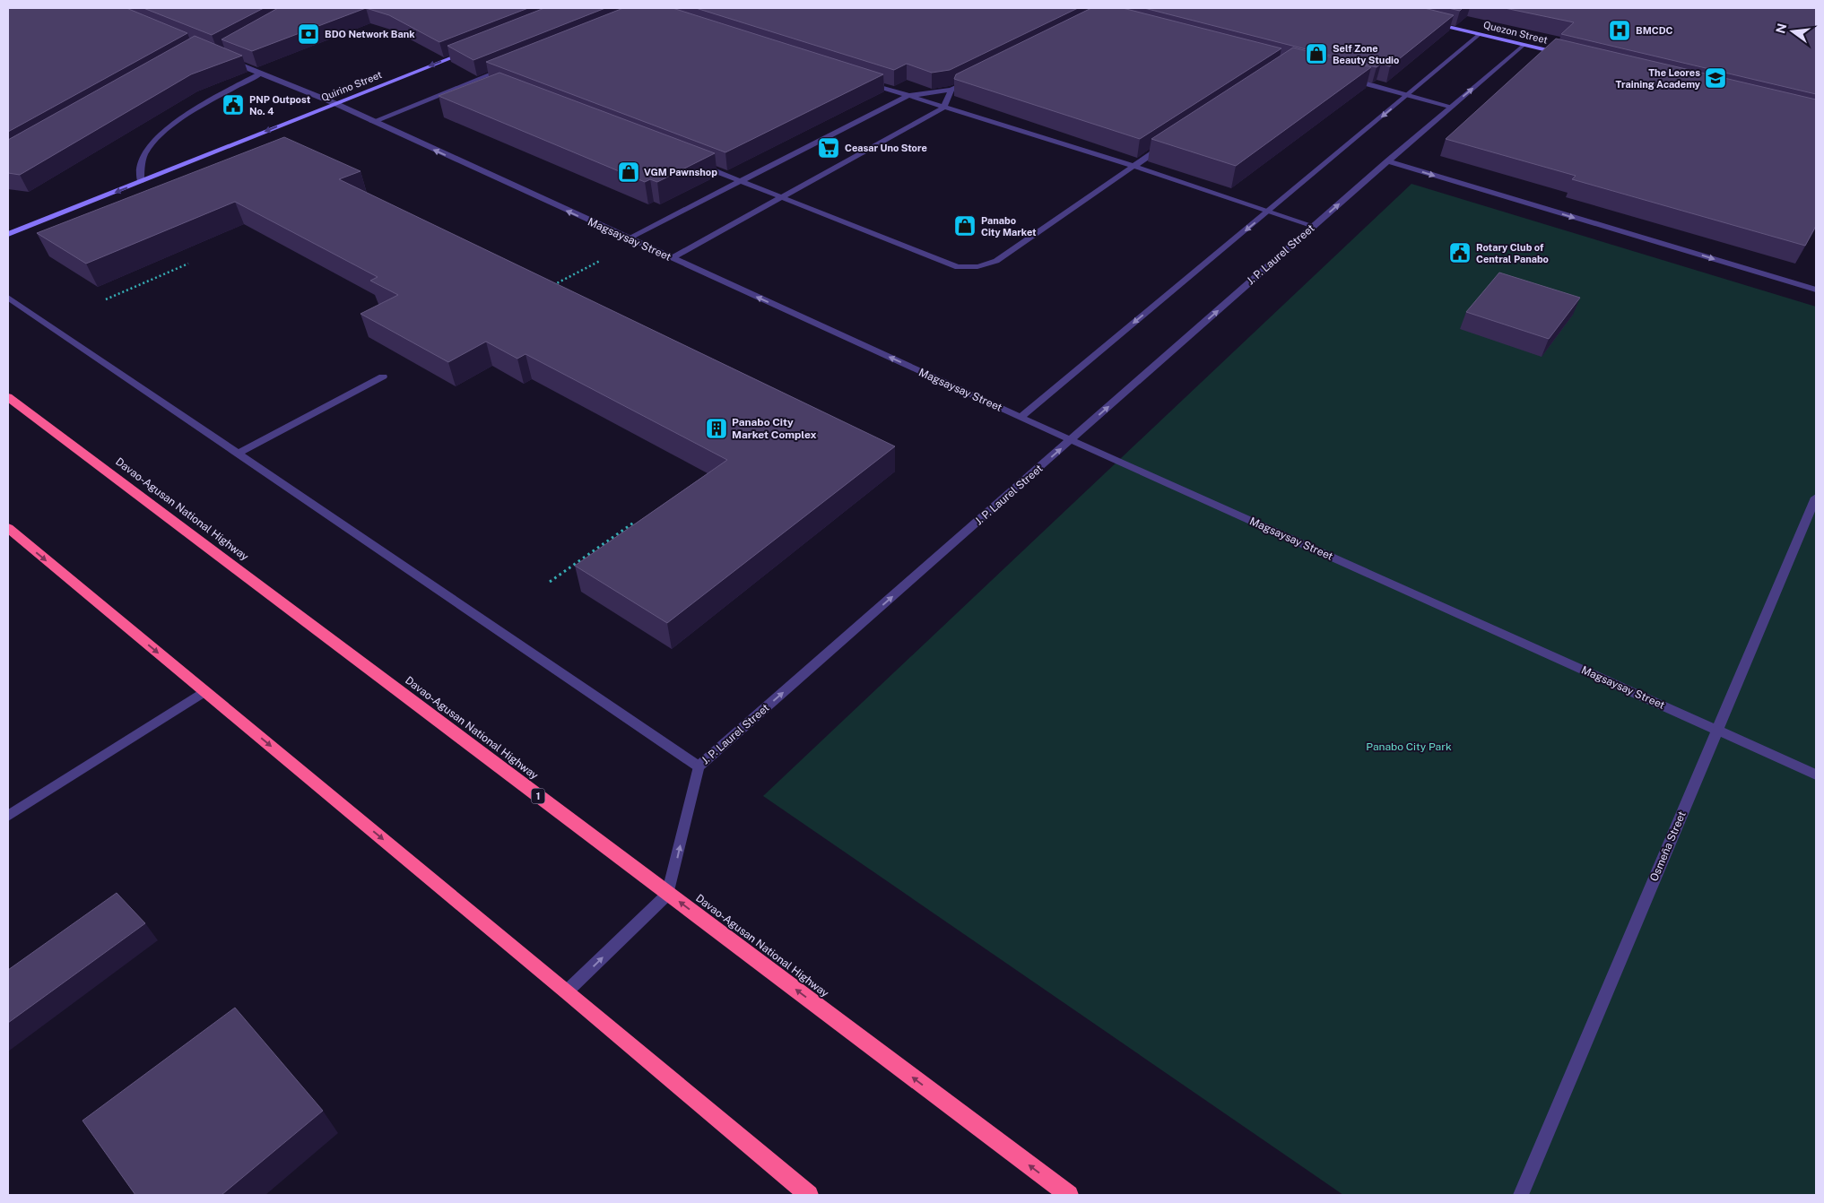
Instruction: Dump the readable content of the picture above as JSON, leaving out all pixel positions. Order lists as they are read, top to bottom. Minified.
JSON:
{"streets":{"highway":["Davao-Agusan National Highway","1"],"street":["Quezon Street","Quirino Street","Magsaysay Street","J. P. Laurel Street","Osmeña Street"]},"crossings":[["Quezon Street","J. P. Laurel Street"],["Quirino Street","Magsaysay Street"],["Magsaysay Street","J. P. Laurel Street"],["Magsaysay Street","Osmeña Street"],["J. P. Laurel Street","Davao-Agusan National Highway"]],"one_way":["Quirino Street","Magsaysay Street","Davao-Agusan National Highway"],"parks":["Panabo City Park"],"places":{"hospital":["BMCDC"],"bank":["BDO Network Bank"],"shop":["Self Zone Beauty Studio","VGM Pawnshop","Panabo City Market"],"school or university":["The Leores Training Academy"],"public building":["PNP Outpost No. 4","Rotary Club of Central Panabo"],"supermarket":["Ceasar Uno Store"],"building":["Panabo City Market Complex"]},"north":"left"}
